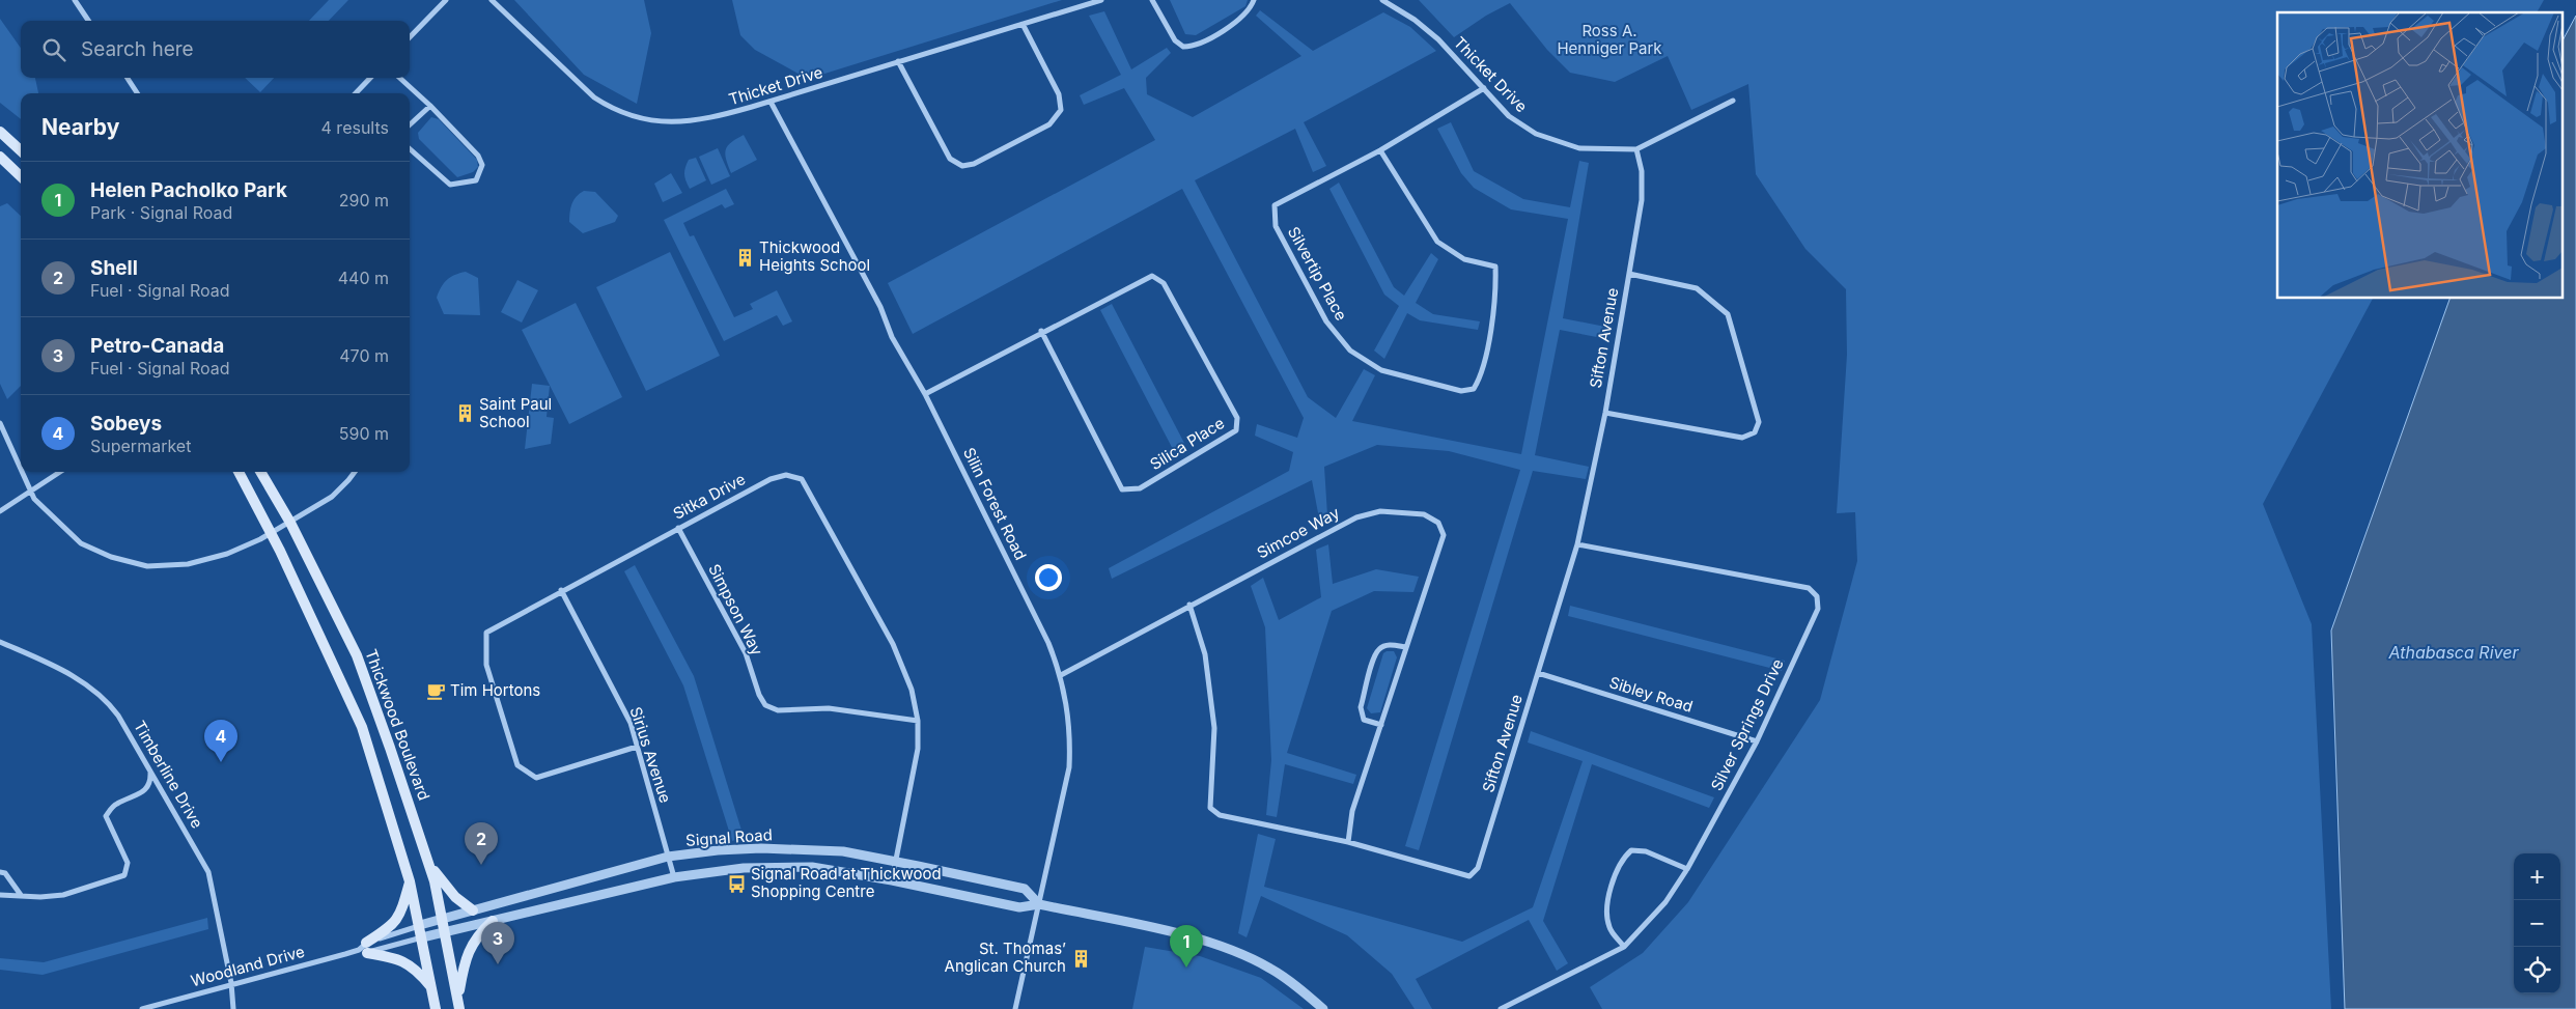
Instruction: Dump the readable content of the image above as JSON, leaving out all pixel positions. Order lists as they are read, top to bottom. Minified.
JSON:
{"streets":{"main road":["Thickwood Boulevard"],"street":["Thicket Drive","Silvertip Place","Sifton Avenue","Silica Place","Sitka Drive","Silin Forest Road","Simcoe Way","Simpson Way","Sibley Road","Silver Springs Drive","Sirius Avenue","Timberline Drive","Signal Road","Woodland Drive"]},"crossings":[["Thicket Drive","Silvertip Place"],["Thicket Drive","Sifton Avenue"],["Thicket Drive","Silin Forest Road"],["Sifton Avenue","Simcoe Way"],["Sifton Avenue","Sibley Road"],["Sifton Avenue","Silver Springs Drive"],["Silica Place","Silin Forest Road"],["Sitka Drive","Simpson Way"],["Sitka Drive","Sirius Avenue"],["Sitka Drive","Signal Road"],["Silin Forest Road","Simcoe Way"],["Silin Forest Road","Signal Road"],["Sibley Road","Silver Springs Drive"],["Thickwood Boulevard","Signal Road"],["Sirius Avenue","Signal Road"],["Timberline Drive","Woodland Drive"],["Signal Road","Woodland Drive"]],"water":["Athabasca River"],"parks":["Ross A. Henniger Park"],"places":{"building":["Thickwood Heights School","Saint Paul School","St. Thomas’ Anglican Church"],"cafe":["Tim Hortons"],"bus stop":["Signal Road at Thickwood Shopping Centre"]},"page":{"search":"Search here","heading":["Nearby","4 results"],"list":[{"mark":"1","name":"Helen Pacholko Park","note":"Park · Signal Road","value":"290 m"},{"mark":"2","name":"Shell","note":"Fuel · Signal Road","value":"440 m"},{"mark":"3","name":"Petro-Canada","note":"Fuel · Signal Road","value":"470 m"},{"mark":"4","name":"Sobeys","note":"Supermarket","value":"590 m"}],"pins":["4","2","3","1"],"map_buttons":["+","−"]}}
